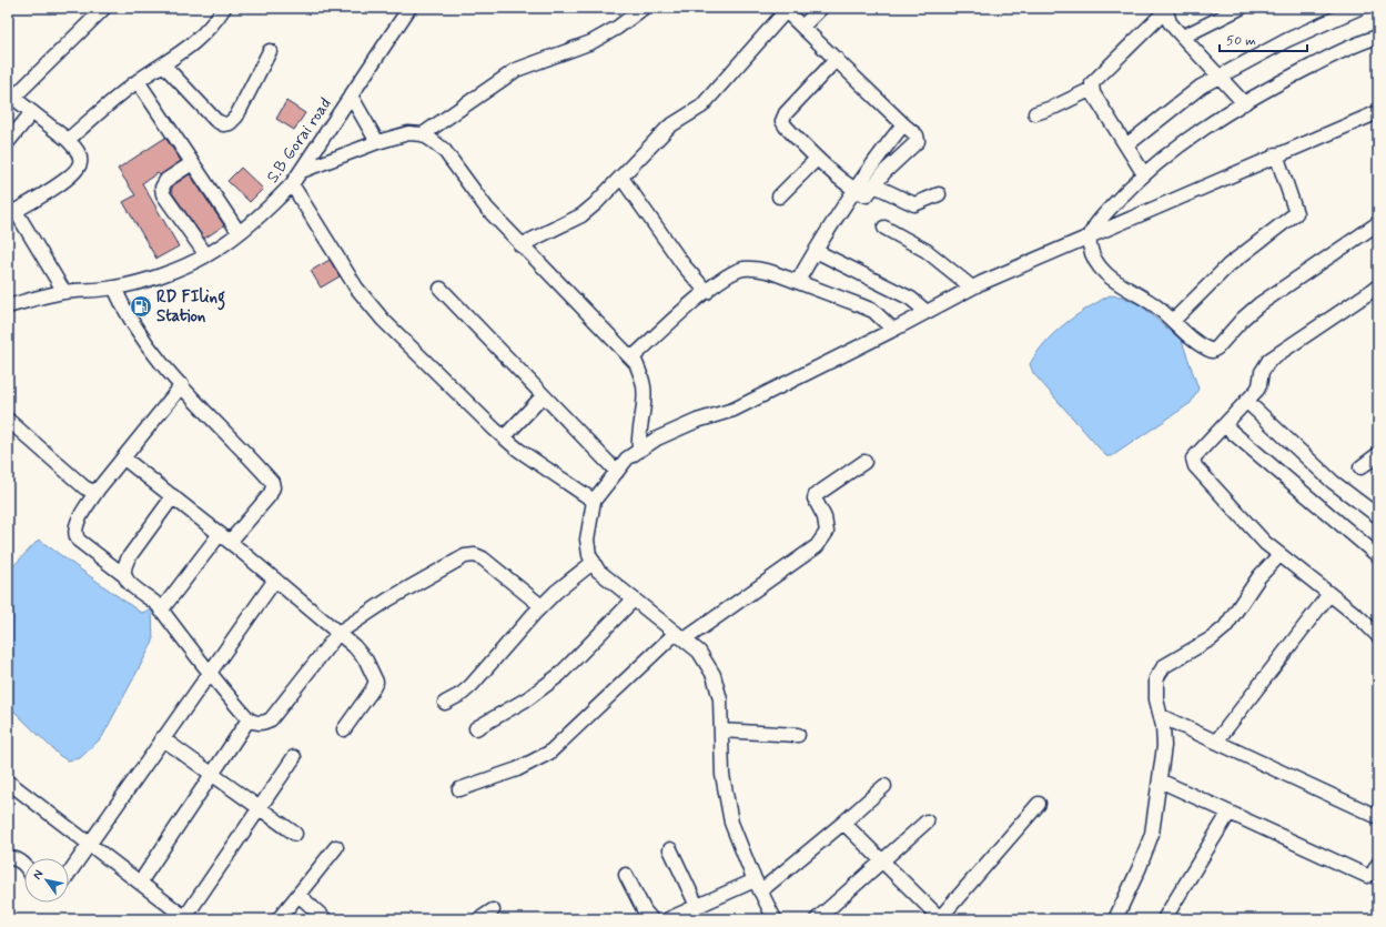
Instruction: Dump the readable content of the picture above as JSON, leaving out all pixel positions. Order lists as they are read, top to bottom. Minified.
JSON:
{"streets":{"street":["S.B Gorai road"]},"places":{"fuel station":["RD FIling Station"]},"scale_bar":"50 m","north":"top left"}
